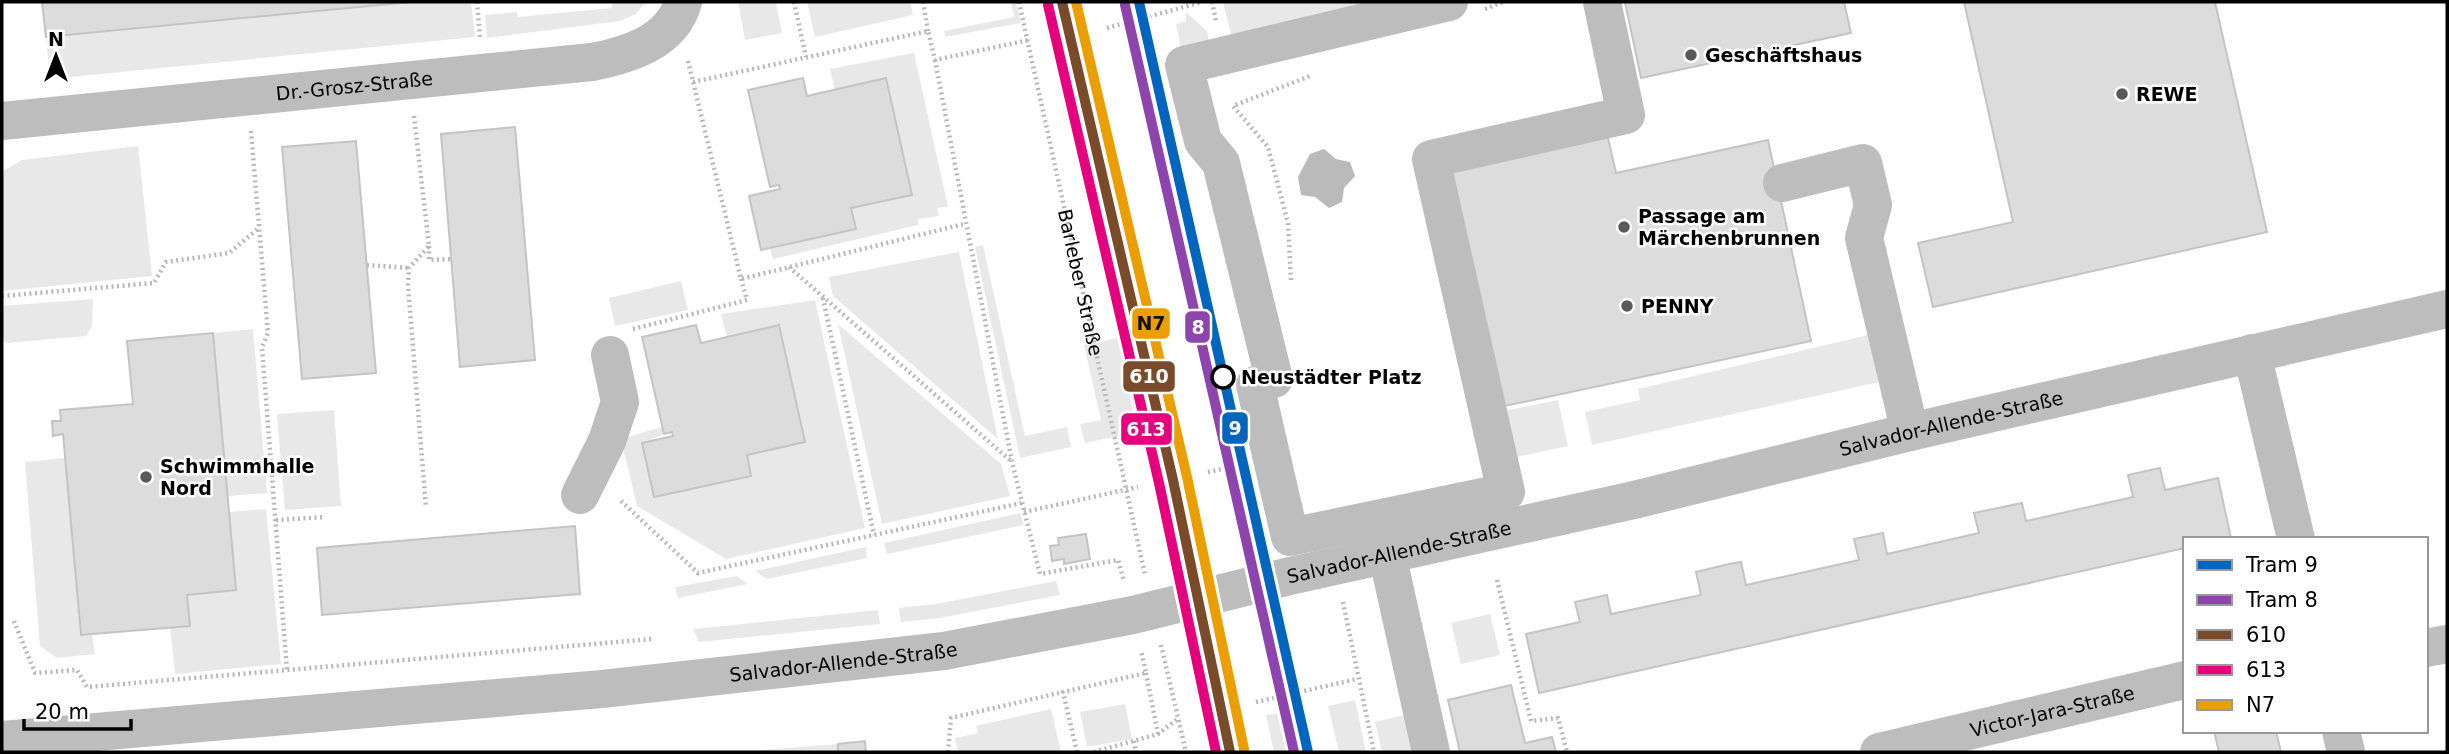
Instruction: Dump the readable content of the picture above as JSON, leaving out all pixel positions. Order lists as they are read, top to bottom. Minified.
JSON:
{"streets":{"street":["Dr.-Grosz-Straße","Salvador-Allende-Straße","Victor-Jara-Straße"],"path":["Barleber Straße"]},"places":["Geschäftshaus","REWE","Passage am Märchenbrunnen","PENNY","Neustädter Platz","Schwimmhalle Nord"],"lines":["tram line 9","transit line 610","transit line N7","tram line 8","transit line 613"],"legend":["Tram 9","Tram 8","610","613","N7"],"scale_bar":"20 m","north":"top"}
